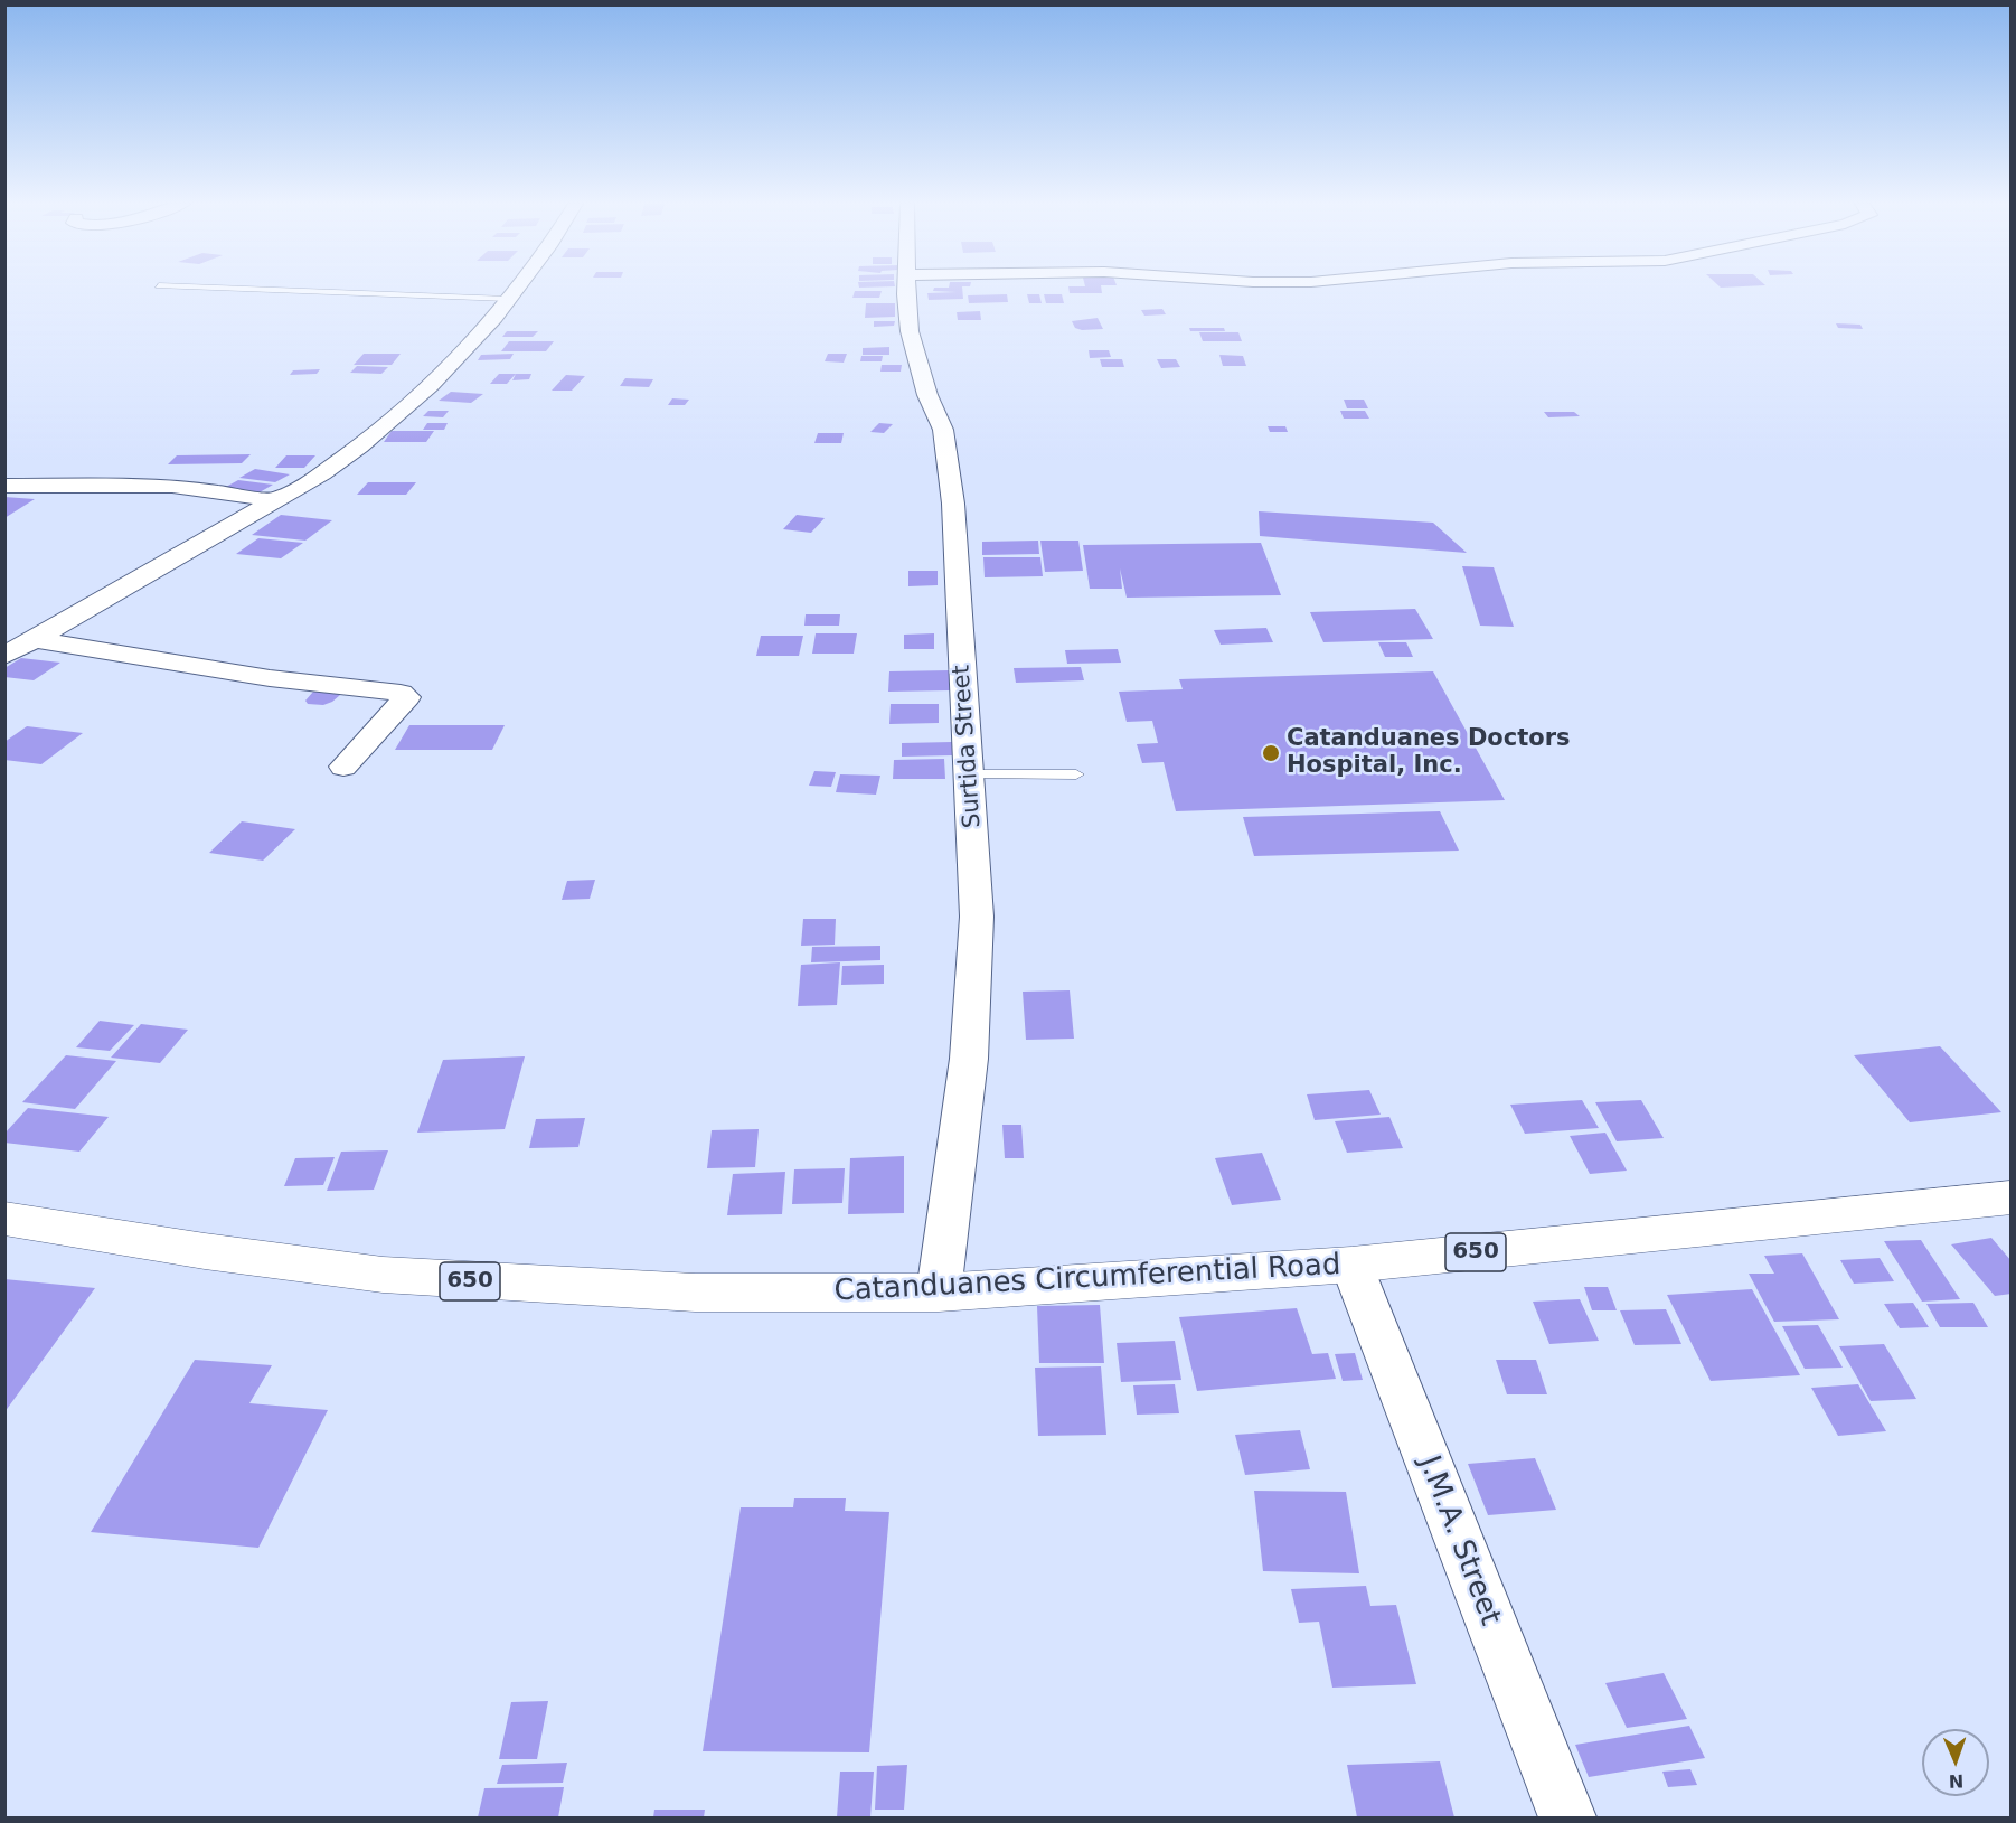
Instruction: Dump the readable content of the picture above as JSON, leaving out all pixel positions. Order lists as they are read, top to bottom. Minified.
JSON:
{"streets":{"main road":["650","Catanduanes Circumferential Road"],"street":["Surtida Street","J.M.A. Street"]},"crossings":[["Surtida Street","Catanduanes Circumferential Road"],["Catanduanes Circumferential Road","J.M.A. Street"]],"places":["Catanduanes Doctors Hospital, Inc."],"north":"bottom"}
